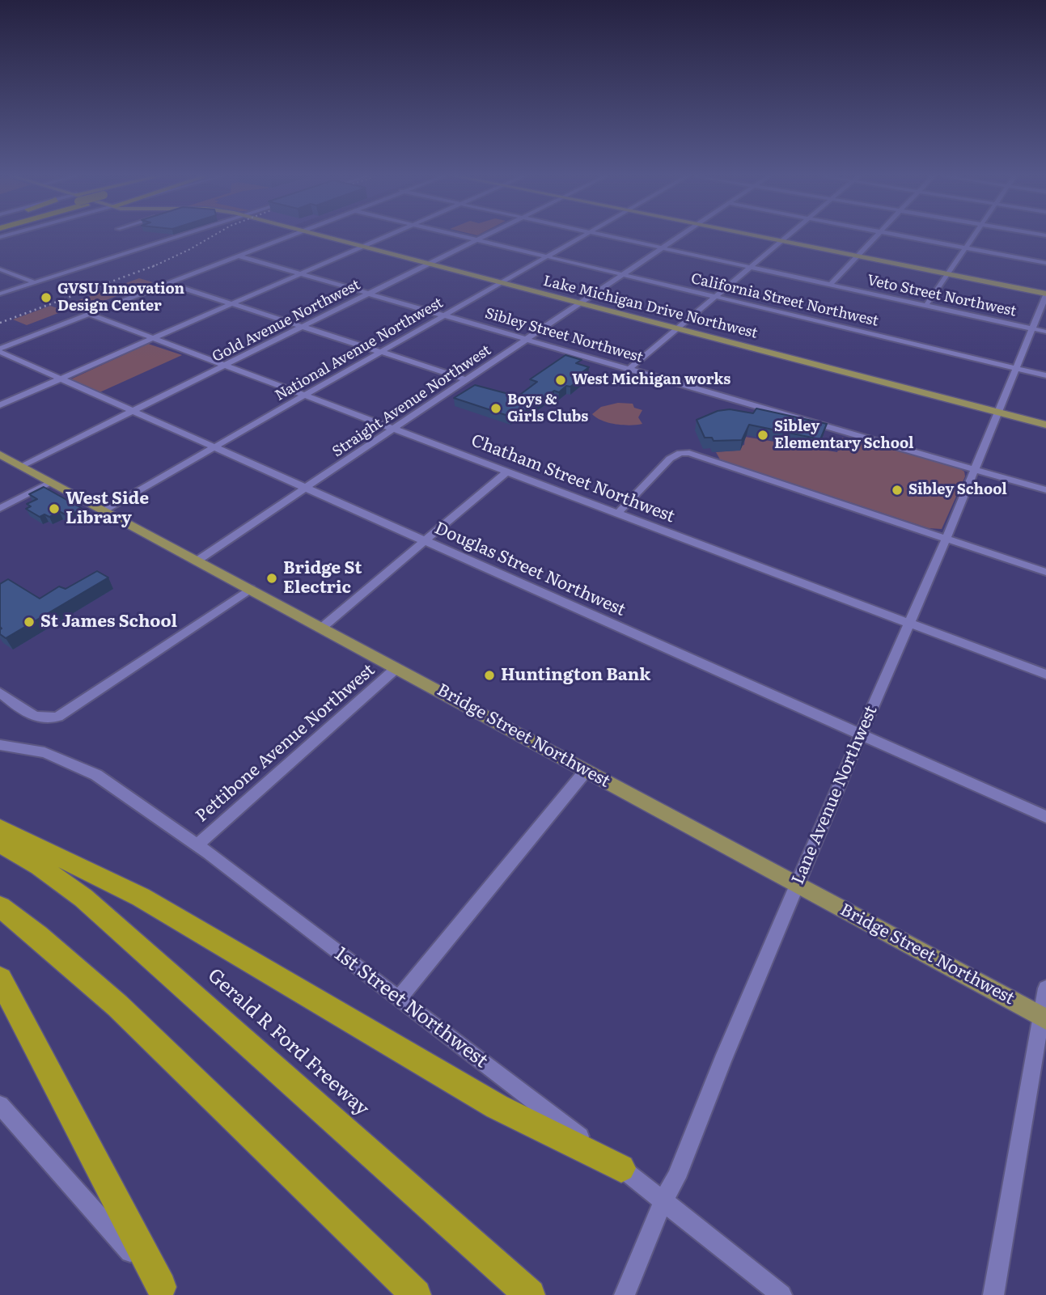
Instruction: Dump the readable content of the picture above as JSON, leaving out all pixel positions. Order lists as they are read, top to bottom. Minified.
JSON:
{"streets":{"highway":["Gerald R Ford Freeway"],"main road":["Lake Michigan Drive Northwest","Bridge Street Northwest"],"street":["Veto Street Northwest","California Street Northwest","Gold Avenue Northwest","Sibley Street Northwest","National Avenue Northwest","Straight Avenue Northwest","Chatham Street Northwest","Douglas Street Northwest","Pettibone Avenue Northwest","Lane Avenue Northwest","1st Street Northwest"]},"crossings":[["Veto Street Northwest","Straight Avenue Northwest"],["Veto Street Northwest","Lane Avenue Northwest"],["California Street Northwest","Gold Avenue Northwest"],["California Street Northwest","National Avenue Northwest"],["California Street Northwest","Straight Avenue Northwest"],["California Street Northwest","Lane Avenue Northwest"],["Lake Michigan Drive Northwest","Gold Avenue Northwest"],["Lake Michigan Drive Northwest","National Avenue Northwest"],["Lake Michigan Drive Northwest","Straight Avenue Northwest"],["Lake Michigan Drive Northwest","Lane Avenue Northwest"],["Gold Avenue Northwest","Sibley Street Northwest"],["Gold Avenue Northwest","Chatham Street Northwest"],["Gold Avenue Northwest","Douglas Street Northwest"],["Gold Avenue Northwest","Bridge Street Northwest"],["Sibley Street Northwest","National Avenue Northwest"],["Sibley Street Northwest","Straight Avenue Northwest"],["Sibley Street Northwest","Lane Avenue Northwest"],["National Avenue Northwest","Chatham Street Northwest"],["National Avenue Northwest","Douglas Street Northwest"],["National Avenue Northwest","Bridge Street Northwest"],["Straight Avenue Northwest","Chatham Street Northwest"],["Straight Avenue Northwest","Douglas Street Northwest"],["Straight Avenue Northwest","Bridge Street Northwest"],["Chatham Street Northwest","Lane Avenue Northwest"],["Douglas Street Northwest","Lane Avenue Northwest"],["Bridge Street Northwest","Pettibone Avenue Northwest"],["Bridge Street Northwest","Lane Avenue Northwest"],["Pettibone Avenue Northwest","1st Street Northwest"],["Lane Avenue Northwest","1st Street Northwest"]],"places":["GVSU Innovation Design Center","West Michigan works","Boys & Girls Clubs","Sibley Elementary School","Sibley School","West Side Library","Bridge St Electric","St James School","Huntington Bank"]}
